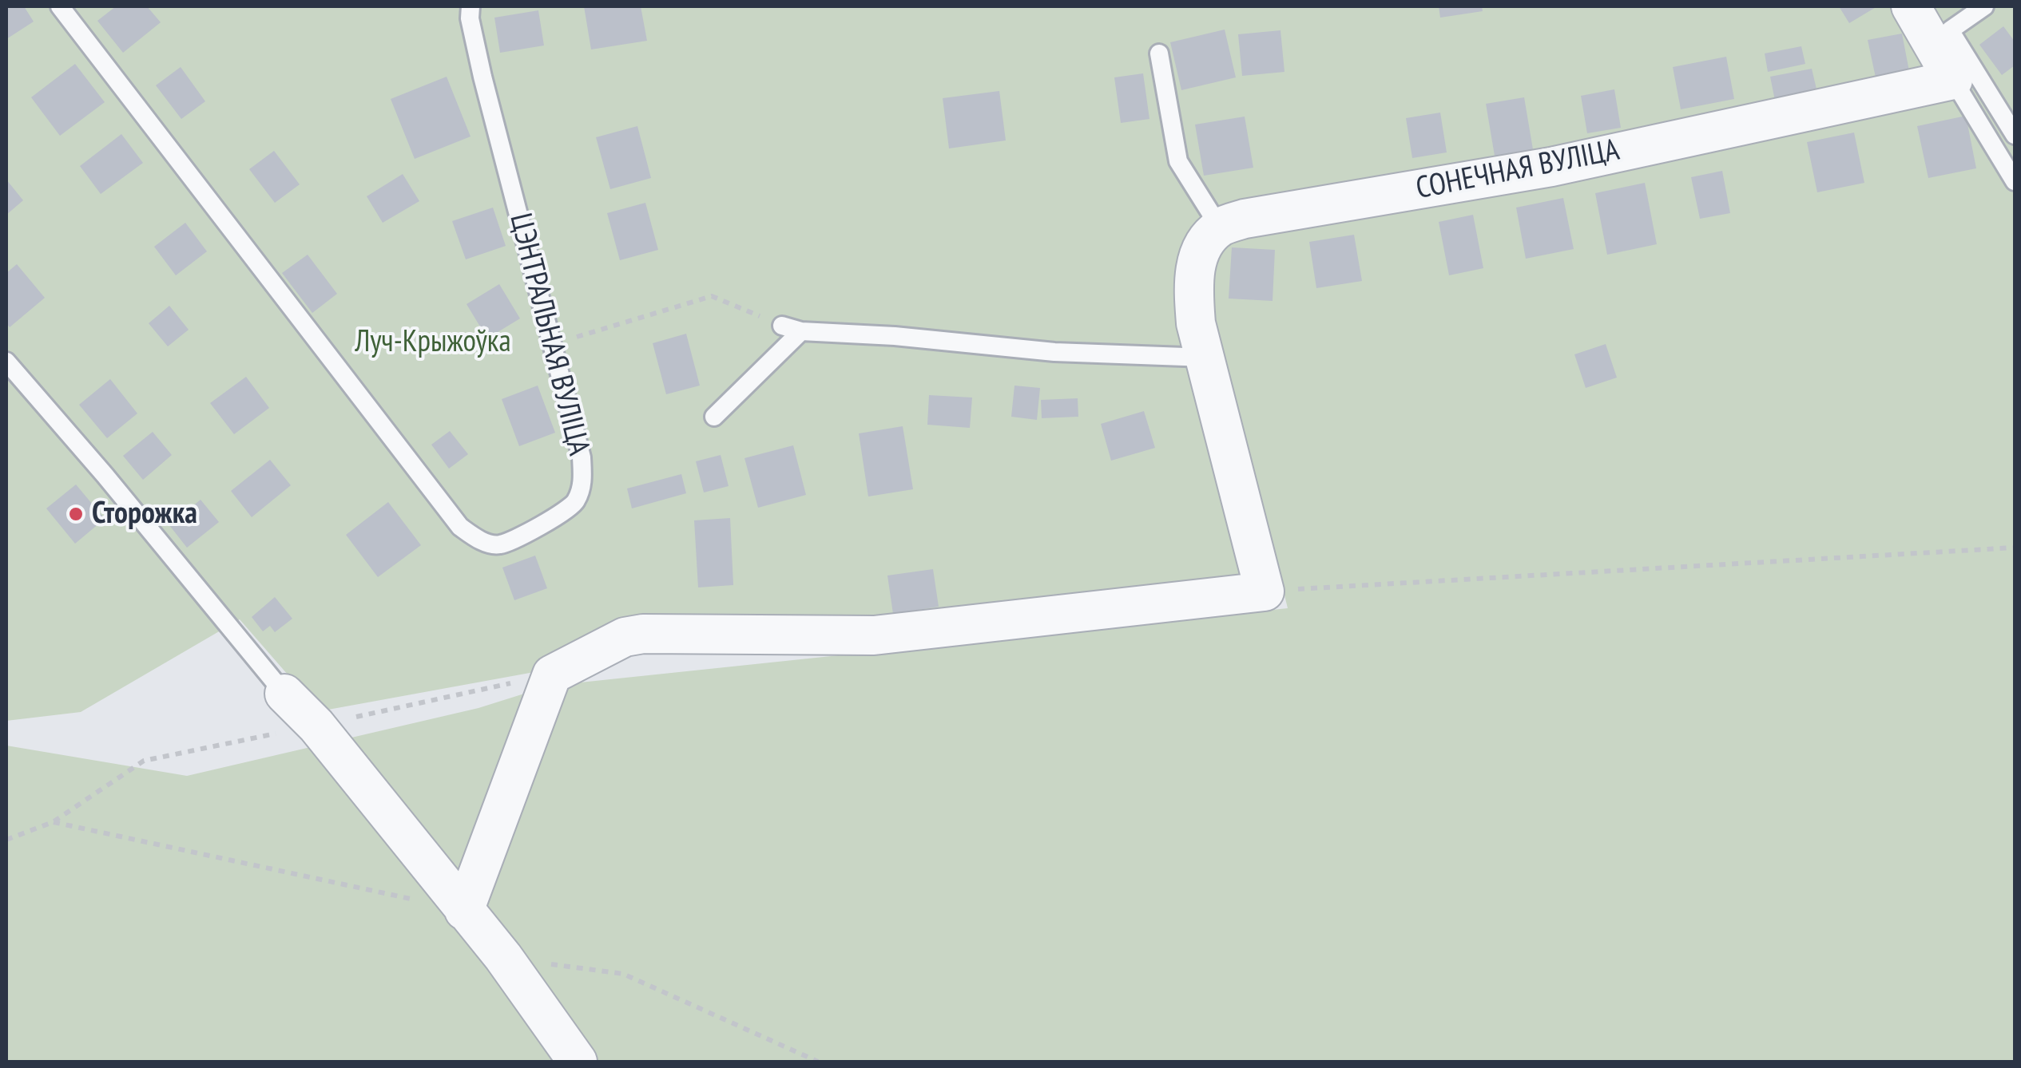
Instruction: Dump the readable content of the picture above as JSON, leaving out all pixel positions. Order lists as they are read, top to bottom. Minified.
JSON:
{"streets":{"street":["СОНЕЧНАЯ ВУЛІЦА"],"lane":["ЦЭНТРАЛЬНАЯ ВУЛІЦА"]},"parks":["Луч-Крыжоўка"],"places":["Сторожка"]}
